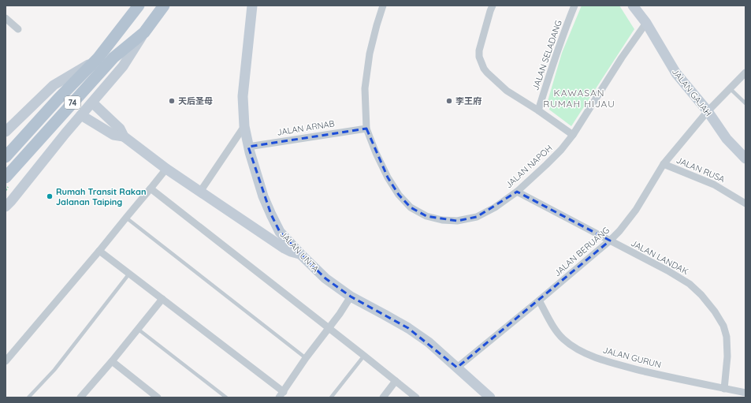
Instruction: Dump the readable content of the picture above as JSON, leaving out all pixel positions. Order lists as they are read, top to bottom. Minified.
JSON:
{"streets":{"main road":["74"],"street":["JALAN SELADANG","JALAN GAJAH","JALAN ARNAB","JALAN NAPOH","JALAN RUSA","JALAN UNTA","JALAN BERUANG","JALAN LANDAK","JALAN GURUN"]},"crossings":[["JALAN GAJAH","JALAN NAPOH"],["JALAN GAJAH","JALAN BERUANG"],["JALAN ARNAB","JALAN NAPOH"],["JALAN ARNAB","JALAN UNTA"],["JALAN NAPOH","JALAN LANDAK"],["JALAN RUSA","JALAN BERUANG"],["JALAN UNTA","JALAN BERUANG"],["JALAN BERUANG","JALAN LANDAK"],["JALAN BERUANG","JALAN GURUN"],["JALAN LANDAK","JALAN GURUN"]],"districts":["KAWASAN RUMAH HIJAU"],"places":["天后圣母","李王府","Rumah Transit Rakan Jalanan Taiping"]}
